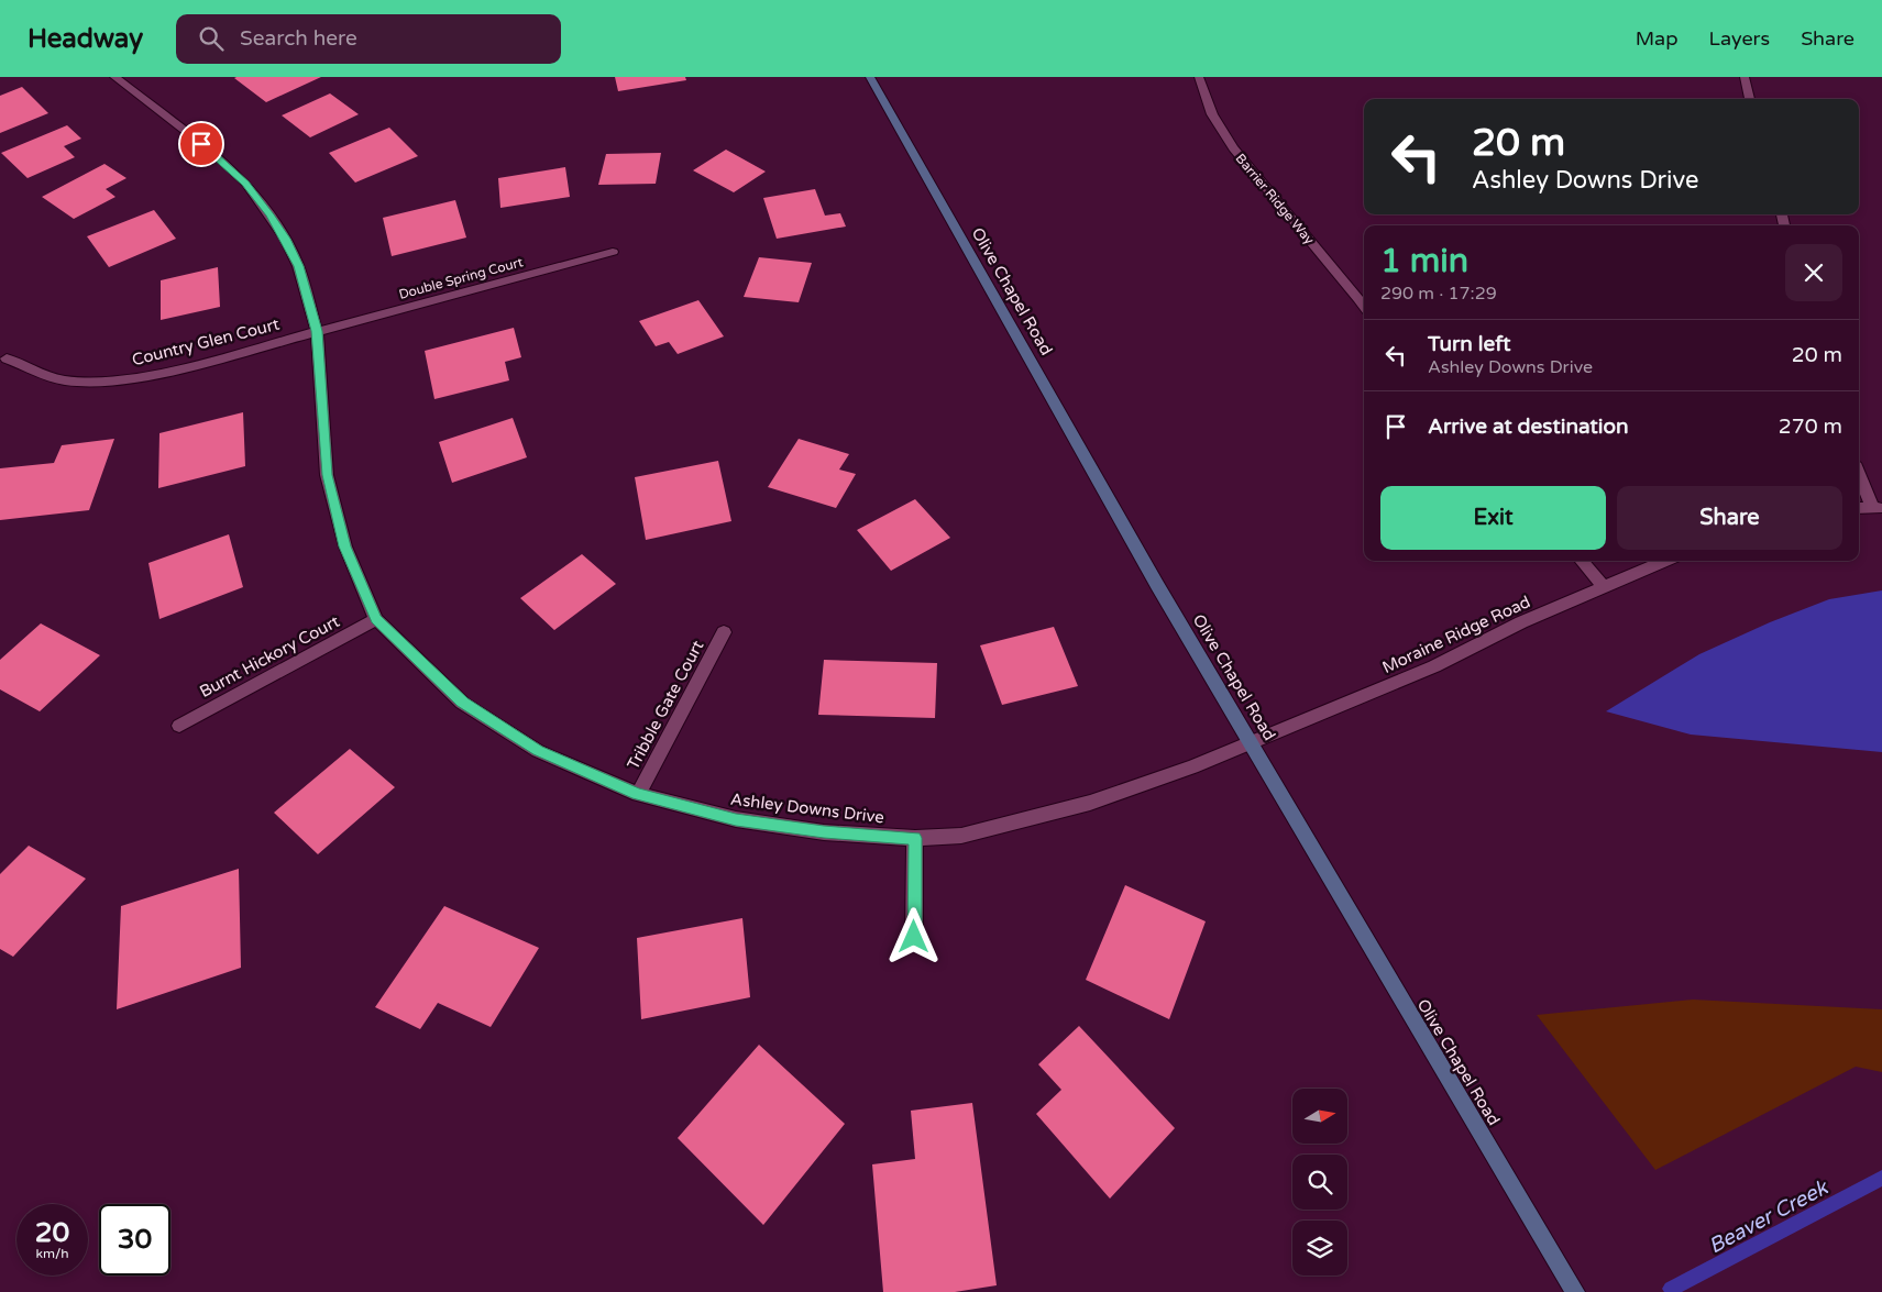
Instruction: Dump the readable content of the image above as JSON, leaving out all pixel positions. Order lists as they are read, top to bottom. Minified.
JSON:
{"streets":{"main road":["Olive Chapel Road"],"street":["Barrier Ridge Way","Double Spring Court","Country Glen Court","Moraine Ridge Road","Burnt Hickory Court","Tribble Gate Court","Ashley Downs Drive"]},"crossings":[["Double Spring Court","Country Glen Court"],["Double Spring Court","Ashley Downs Drive"],["Olive Chapel Road","Moraine Ridge Road"],["Olive Chapel Road","Ashley Downs Drive"],["Country Glen Court","Ashley Downs Drive"],["Moraine Ridge Road","Ashley Downs Drive"],["Burnt Hickory Court","Ashley Downs Drive"],["Tribble Gate Court","Ashley Downs Drive"]],"water":["Beaver Creek"],"north":"right","page":{"header":"Headway","search":"Search here","nav":["Map","Layers","Share"],"turn":["20 m","Ashley Downs Drive"],"heading":["1 min","290 m · 17:29"],"list":[{"name":"Turn left","note":"Ashley Downs Drive","value":"20 m"},{"name":"Arrive at destination","value":"270 m"}],"buttons":["Exit","Share"],"speed":"20 km/h","limit":"30"}}
